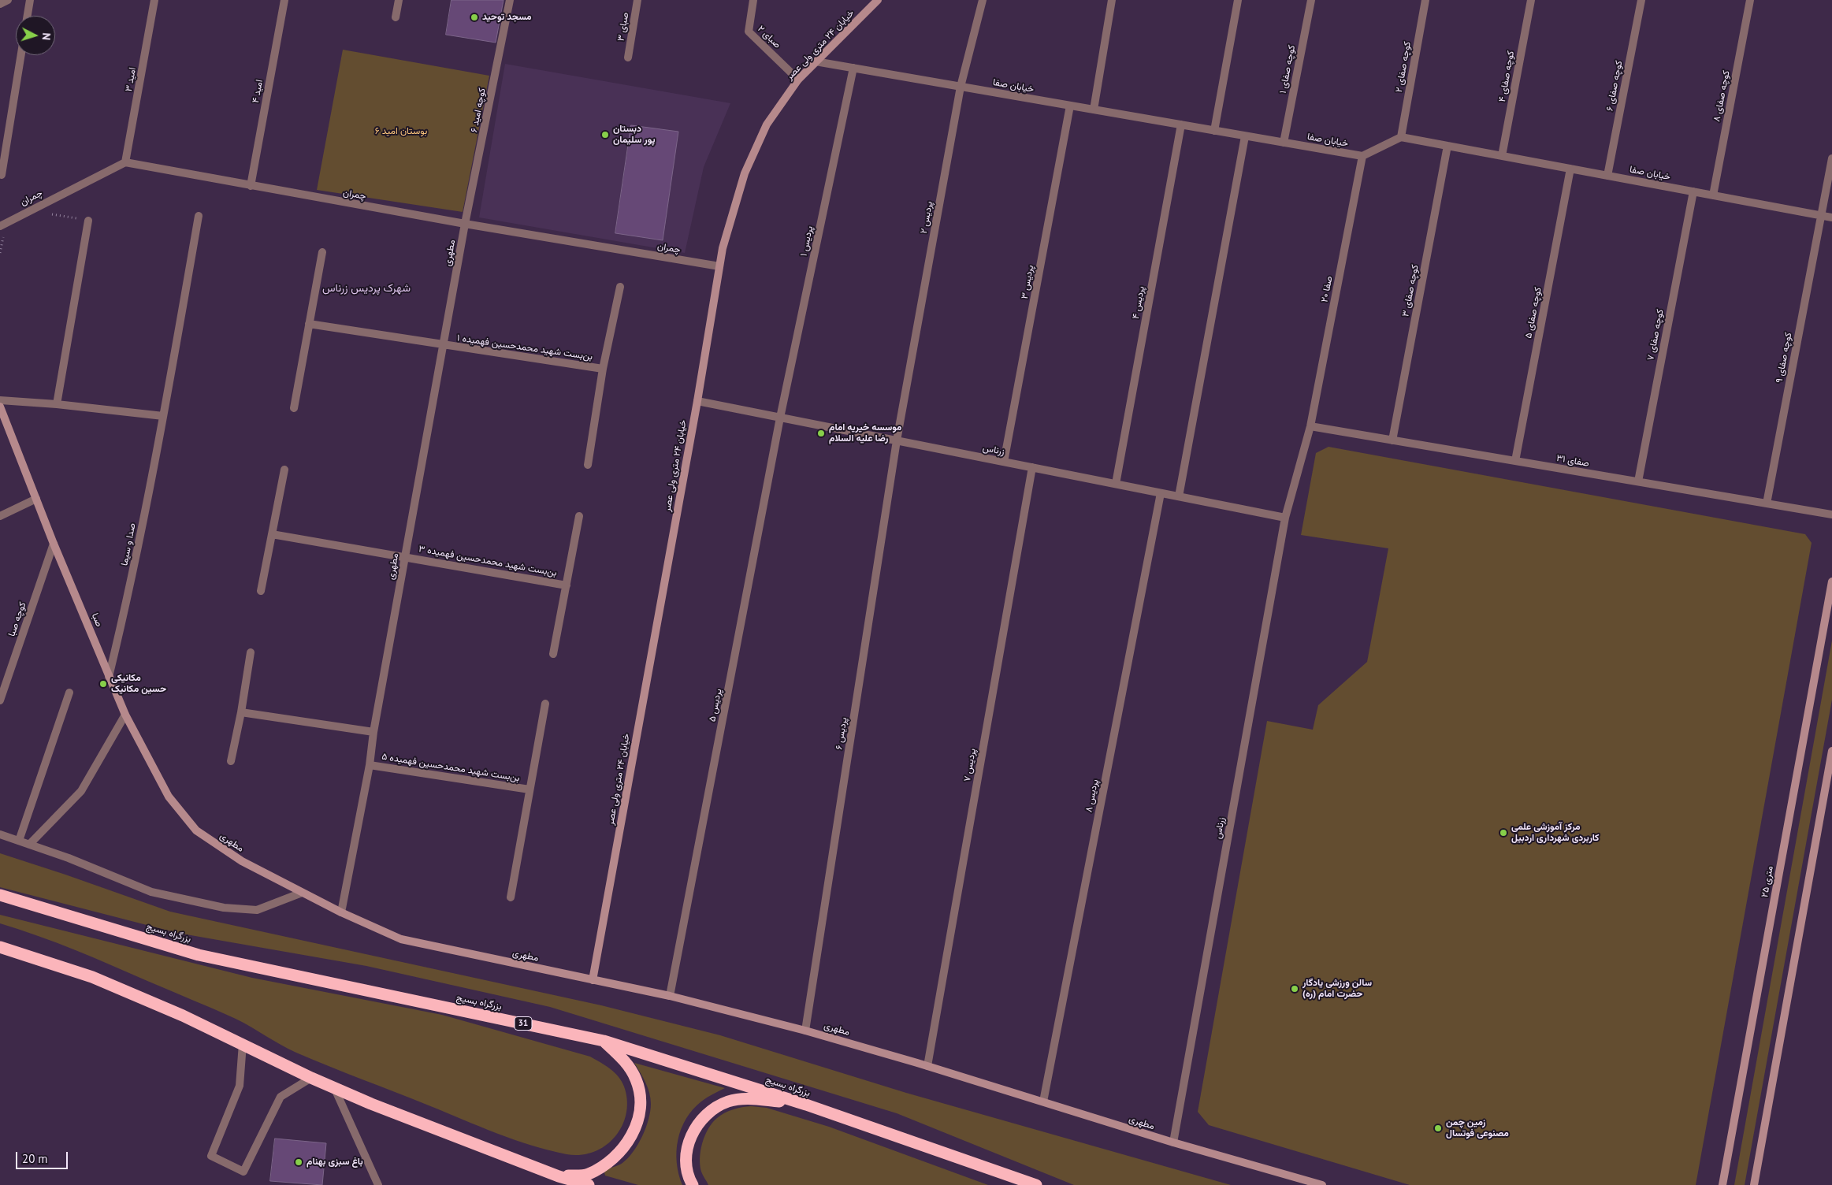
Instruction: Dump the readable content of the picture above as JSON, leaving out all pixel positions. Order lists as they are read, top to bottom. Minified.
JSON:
{"streets":{"highway":["بزرگراه بسیج","31"],"street":["صبای ۳","صبای ۲","خیابان ۲۴ متری ولی عصر","کوچه صفای ۲","کوچه صفای ۱","کوچه صفای ۴","امید ۳","خیابان صفا","کوچه صفای ۶","امید ۴","کوچه صفای ۸","کوچه امید ۶","چمران","پردیس ۲","پردیس ۱","مطهری","پردیس ۳","صفا ۲۰","کوچه صفای ۳","پردیس ۴","کوچه صفای ۵","کوچه صفای ۷","بن‌بست شهید محمدحسین فهمیده ۱","کوچه صفای ۹","زرناس","صفای ۳۱","صدا و سیما","بن‌بست شهید محمدحسین فهمیده ۳","کوچه صبا","صبا","پردیس ۵","پردیس ۶","پردیس ۷","بن‌بست شهید محمدحسین فهمیده ۵","پردیس ۸","۲۵ متری"]},"crossings":[["صبای ۲","خیابان ۲۴ متری ولی عصر"],["خیابان ۲۴ متری ولی عصر","خیابان صفا"],["خیابان ۲۴ متری ولی عصر","چمران"],["خیابان ۲۴ متری ولی عصر","مطهری"],["خیابان ۲۴ متری ولی عصر","زرناس"],["کوچه صفای ۲","خیابان صفا"],["کوچه صفای ۱","خیابان صفا"],["کوچه صفای ۴","خیابان صفا"],["امید ۳","چمران"],["خیابان صفا","کوچه صفای ۶"],["خیابان صفا","کوچه صفای ۸"],["خیابان صفا","پردیس ۲"],["خیابان صفا","پردیس ۱"],["خیابان صفا","پردیس ۳"],["خیابان صفا","صفا ۲۰"],["خیابان صفا","کوچه صفای ۳"],["خیابان صفا","پردیس ۴"],["خیابان صفا","کوچه صفای ۵"],["خیابان صفا","کوچه صفای ۷"],["خیابان صفا","کوچه صفای ۹"],["امید ۴","چمران"],["کوچه امید ۶","چمران"],["کوچه امید ۶","مطهری"],["چمران","مطهری"],["پردیس ۲","زرناس"],["پردیس ۲","پردیس ۶"],["پردیس ۱","زرناس"],["پردیس ۱","پردیس ۵"],["مطهری","بن‌بست شهید محمدحسین فهمیده ۱"],["مطهری","زرناس"],["مطهری","بن‌بست شهید محمدحسین فهمیده ۳"],["مطهری","صبا"],["مطهری","پردیس ۵"],["مطهری","پردیس ۶"],["مطهری","پردیس ۷"],["مطهری","بن‌بست شهید محمدحسین فهمیده ۵"],["مطهری","پردیس ۸"],["پردیس ۳","زرناس"],["صفا ۲۰","زرناس"],["صفا ۲۰","صفای ۳۱"],["کوچه صفای ۳","صفای ۳۱"],["پردیس ۴","زرناس"],["کوچه صفای ۵","صفای ۳۱"],["کوچه صفای ۷","صفای ۳۱"],["کوچه صفای ۹","صفای ۳۱"],["زرناس","صفای ۳۱"],["زرناس","پردیس ۵"],["زرناس","پردیس ۶"],["زرناس","پردیس ۷"],["زرناس","پردیس ۸"],["صدا و سیما","صبا"],["کوچه صبا","صبا"]],"districts":["شهرک پردیس زرناس"],"parks":["بوستان امید ۶"],"places":["مسجد توحید","دبستان پور سلیمان","موسسه خیریه امام رضا علیه السلام","مکانیکی حسین مکانیک","مرکز آموزشی علمی کاربردی شهرداری اردبیل","سالن ورزشی یادگار حضرت امام (ره)","زمین چمن مصنوعی فوتسال","باغ سبزی بهنام"],"scale_bar":"20 m","north":"right"}
